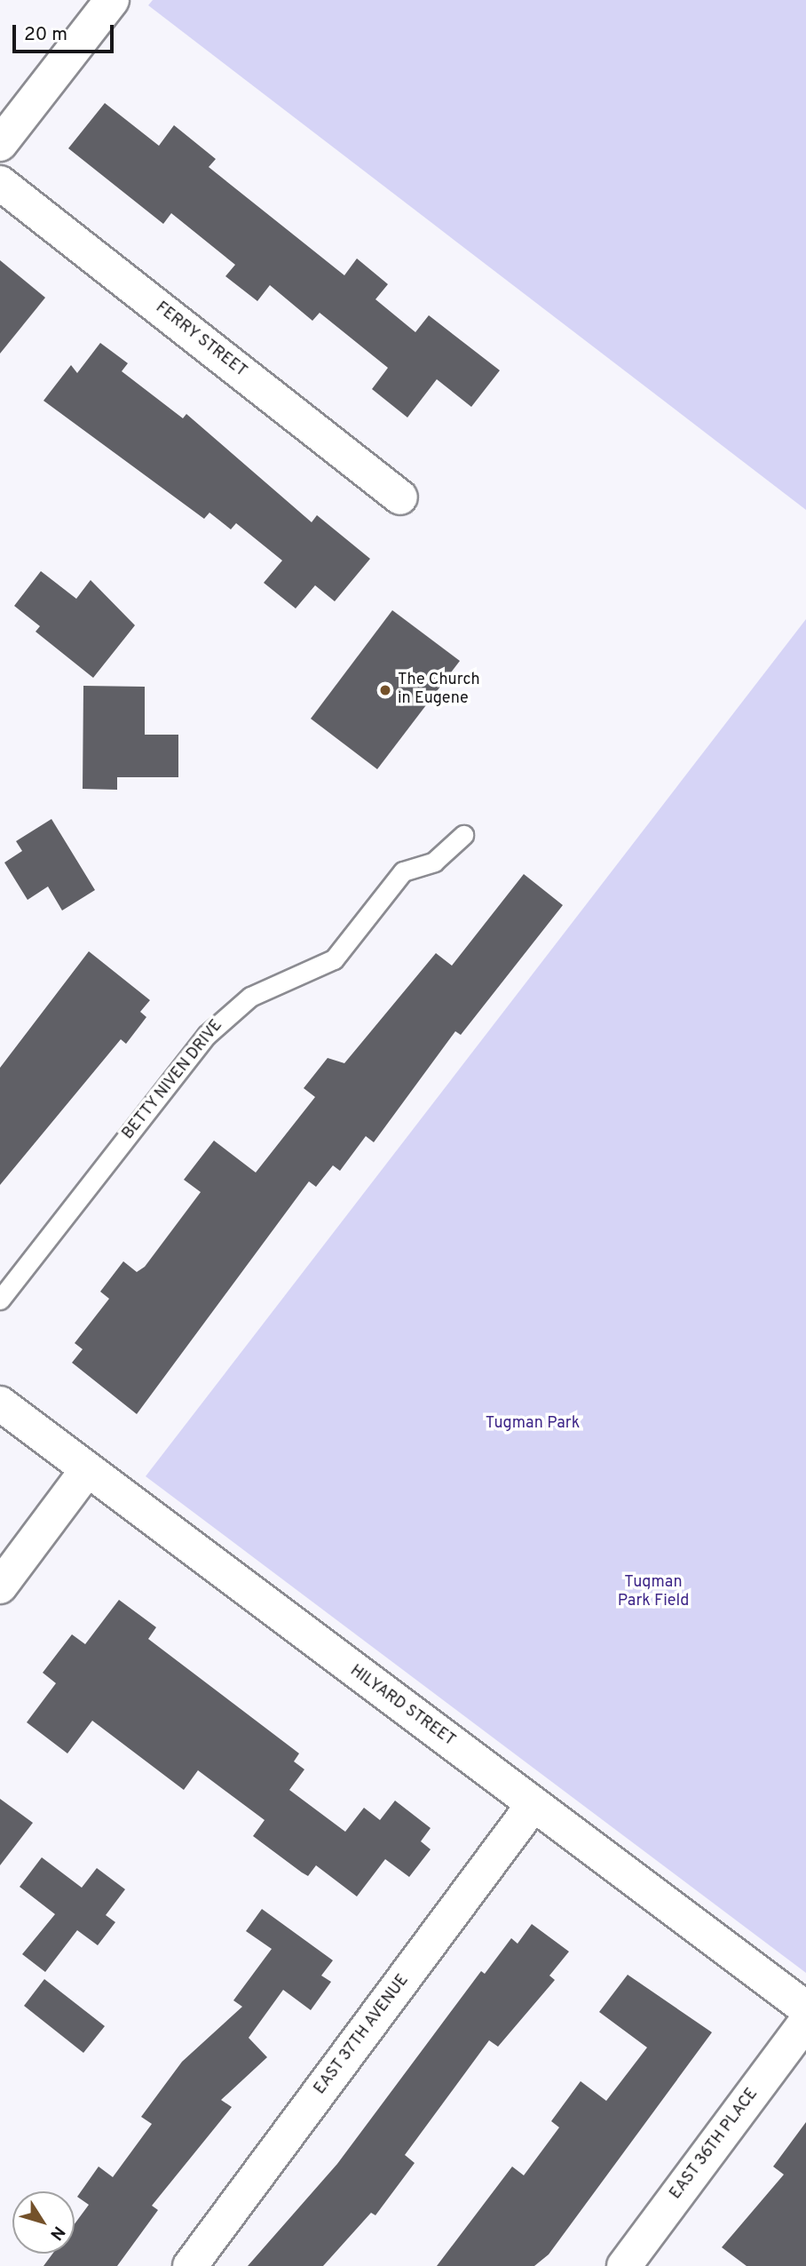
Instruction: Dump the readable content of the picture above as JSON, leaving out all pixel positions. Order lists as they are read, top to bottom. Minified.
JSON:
{"streets":{"street":["FERRY STREET","HILYARD STREET","EAST 37TH AVENUE","EAST 36TH PLACE"],"lane":["BETTY NIVEN DRIVE"]},"crossings":[["HILYARD STREET","EAST 37TH AVENUE"]],"parks":["Tugman Park","Tugman Park Field"],"places":["The Church in Eugene"],"scale_bar":"20 m","north":"bottom right"}
